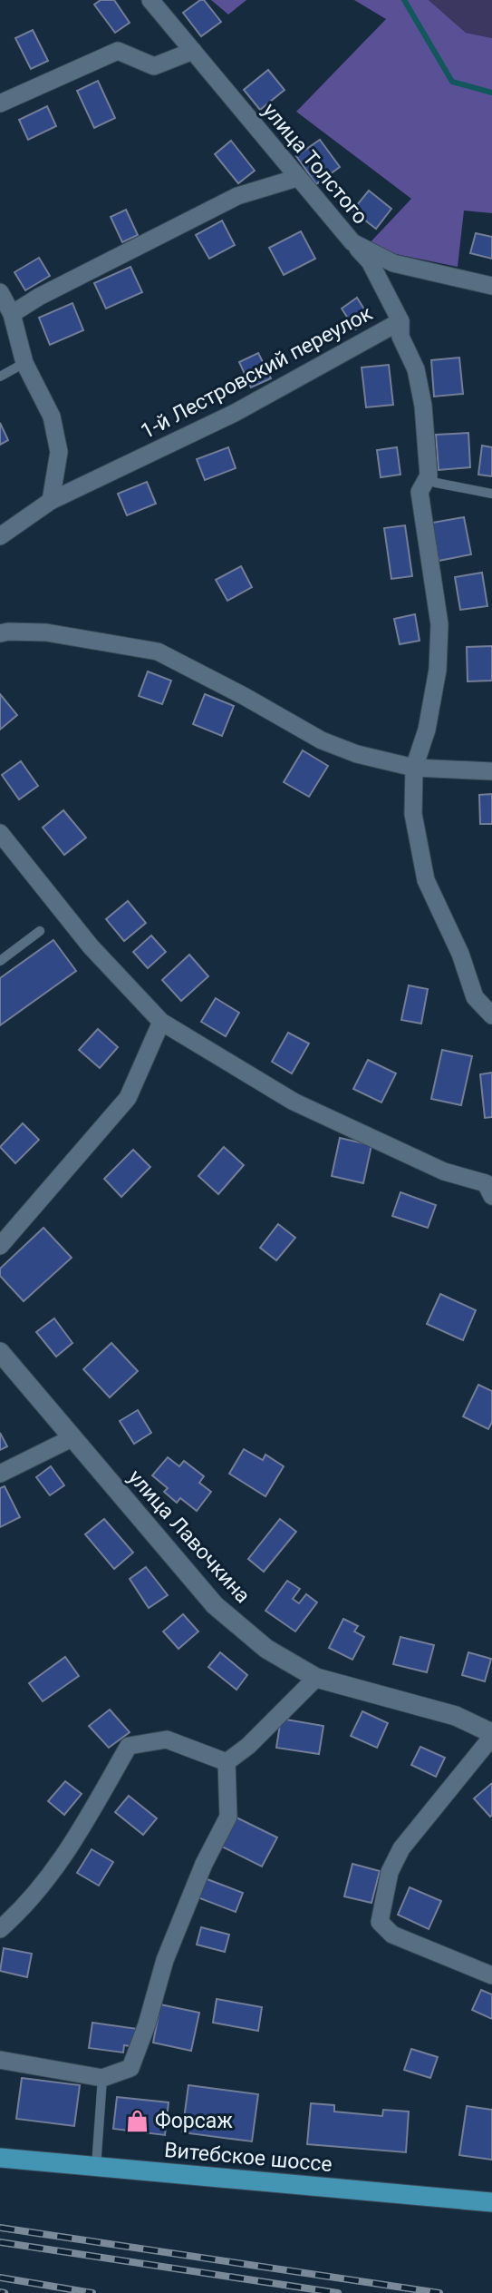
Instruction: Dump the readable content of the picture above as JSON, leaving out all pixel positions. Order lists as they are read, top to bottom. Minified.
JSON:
{"streets":{"main road":["улица Лавочкина","Витебское шоссе"],"street":["улица Толстого","1-й Лестровский переулок"]},"places":{"shop":["Форсаж"]}}
